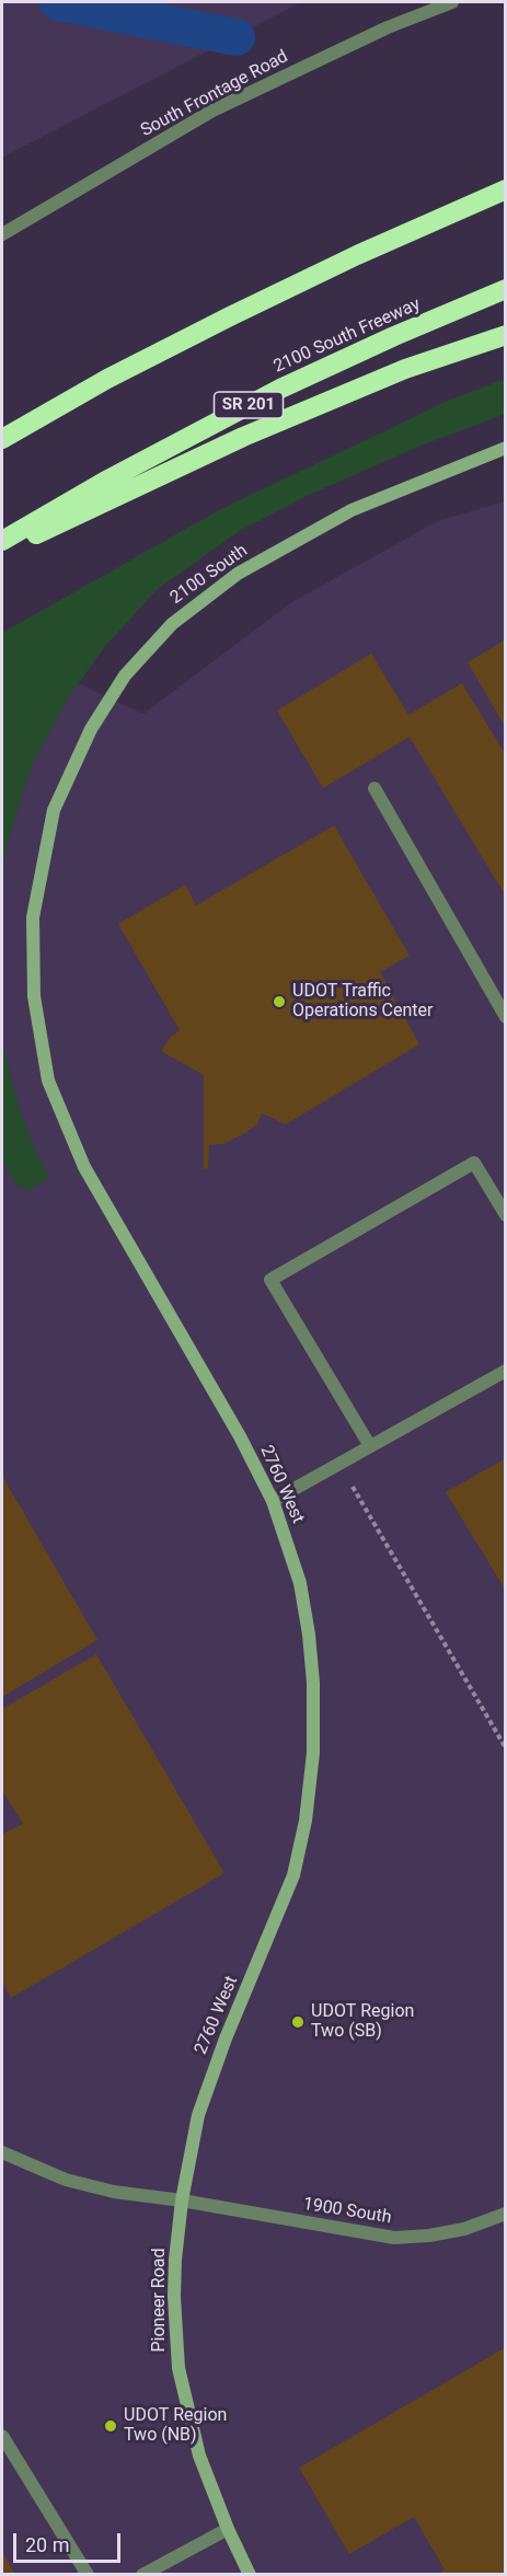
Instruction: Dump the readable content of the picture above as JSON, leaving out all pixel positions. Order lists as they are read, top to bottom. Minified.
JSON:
{"streets":{"highway":["2100 South Freeway","SR 201"],"main road":["2100 South","2760 West","Pioneer Road"],"street":["South Frontage Road","1900 South"]},"crossings":[["2100 South","2760 West"],["2760 West","1900 South"],["2760 West","Pioneer Road"],["1900 South","Pioneer Road"]],"places":["UDOT Traffic Operations Center","UDOT Region Two (SB)","UDOT Region Two (NB)"],"scale_bar":"20 m"}
